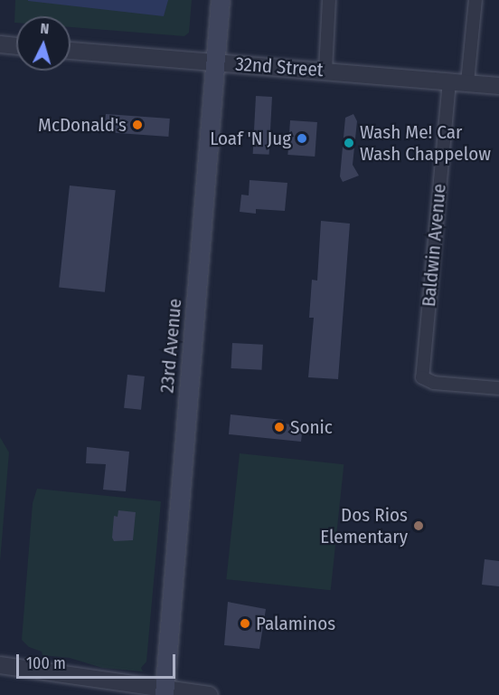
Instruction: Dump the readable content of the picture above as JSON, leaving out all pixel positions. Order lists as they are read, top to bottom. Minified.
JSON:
{"streets":{"main road":["23rd Avenue"],"street":["32nd Street","Baldwin Avenue"]},"crossings":[["32nd Street","Baldwin Avenue"],["32nd Street","23rd Avenue"]],"places":["McDonald's","Loaf 'N Jug","Wash Me! Car Wash Chappelow","Sonic","Dos Rios Elementary","Palaminos"],"scale_bar":"100 m","north":"top"}
